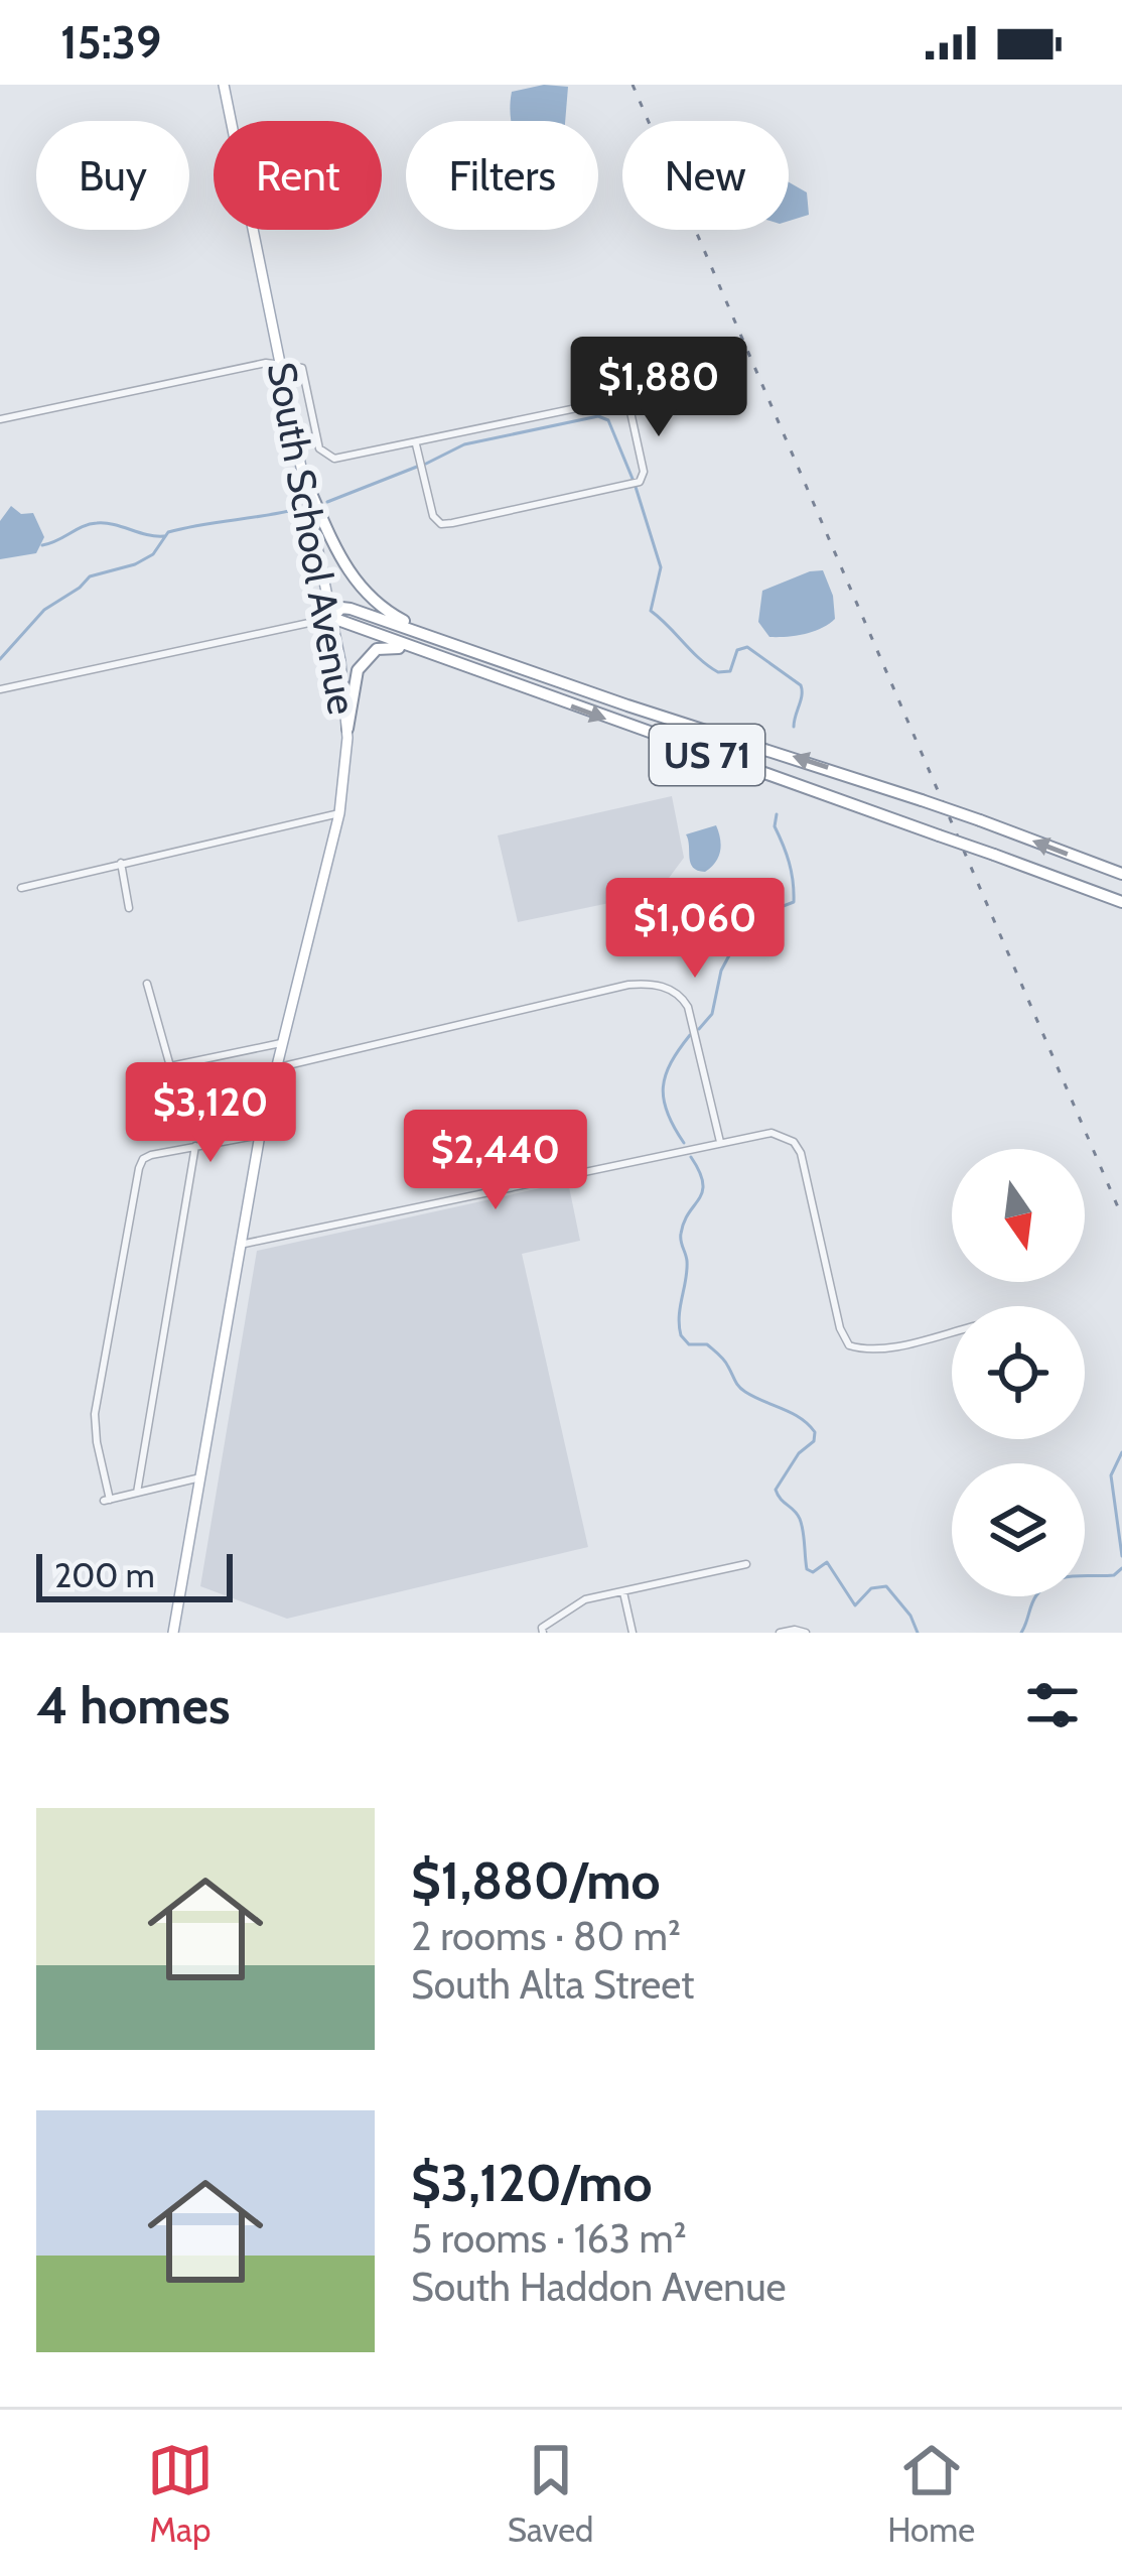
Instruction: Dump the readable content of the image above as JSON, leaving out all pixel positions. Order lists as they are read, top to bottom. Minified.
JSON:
{"streets":{"highway":["US 71"],"main road":["South School Avenue"]},"crossings":[["South School Avenue","US 71"]],"scale_bar":"200 m","north":"bottom","page":{"status":"15:39","chip":["Buy","Rent","Filters","New"],"price":["$1,880","$1,060","$3,120","$2,440"],"scale":"200 m","heading":"4 homes","list":[{"name":"$1,880/mo","note":"2 rooms · 80 m² · South Alta Street"},{"name":"$3,120/mo","note":"5 rooms · 163 m² · South Haddon Avenue"}],"tabs":["Map","Saved","Home"]}}
